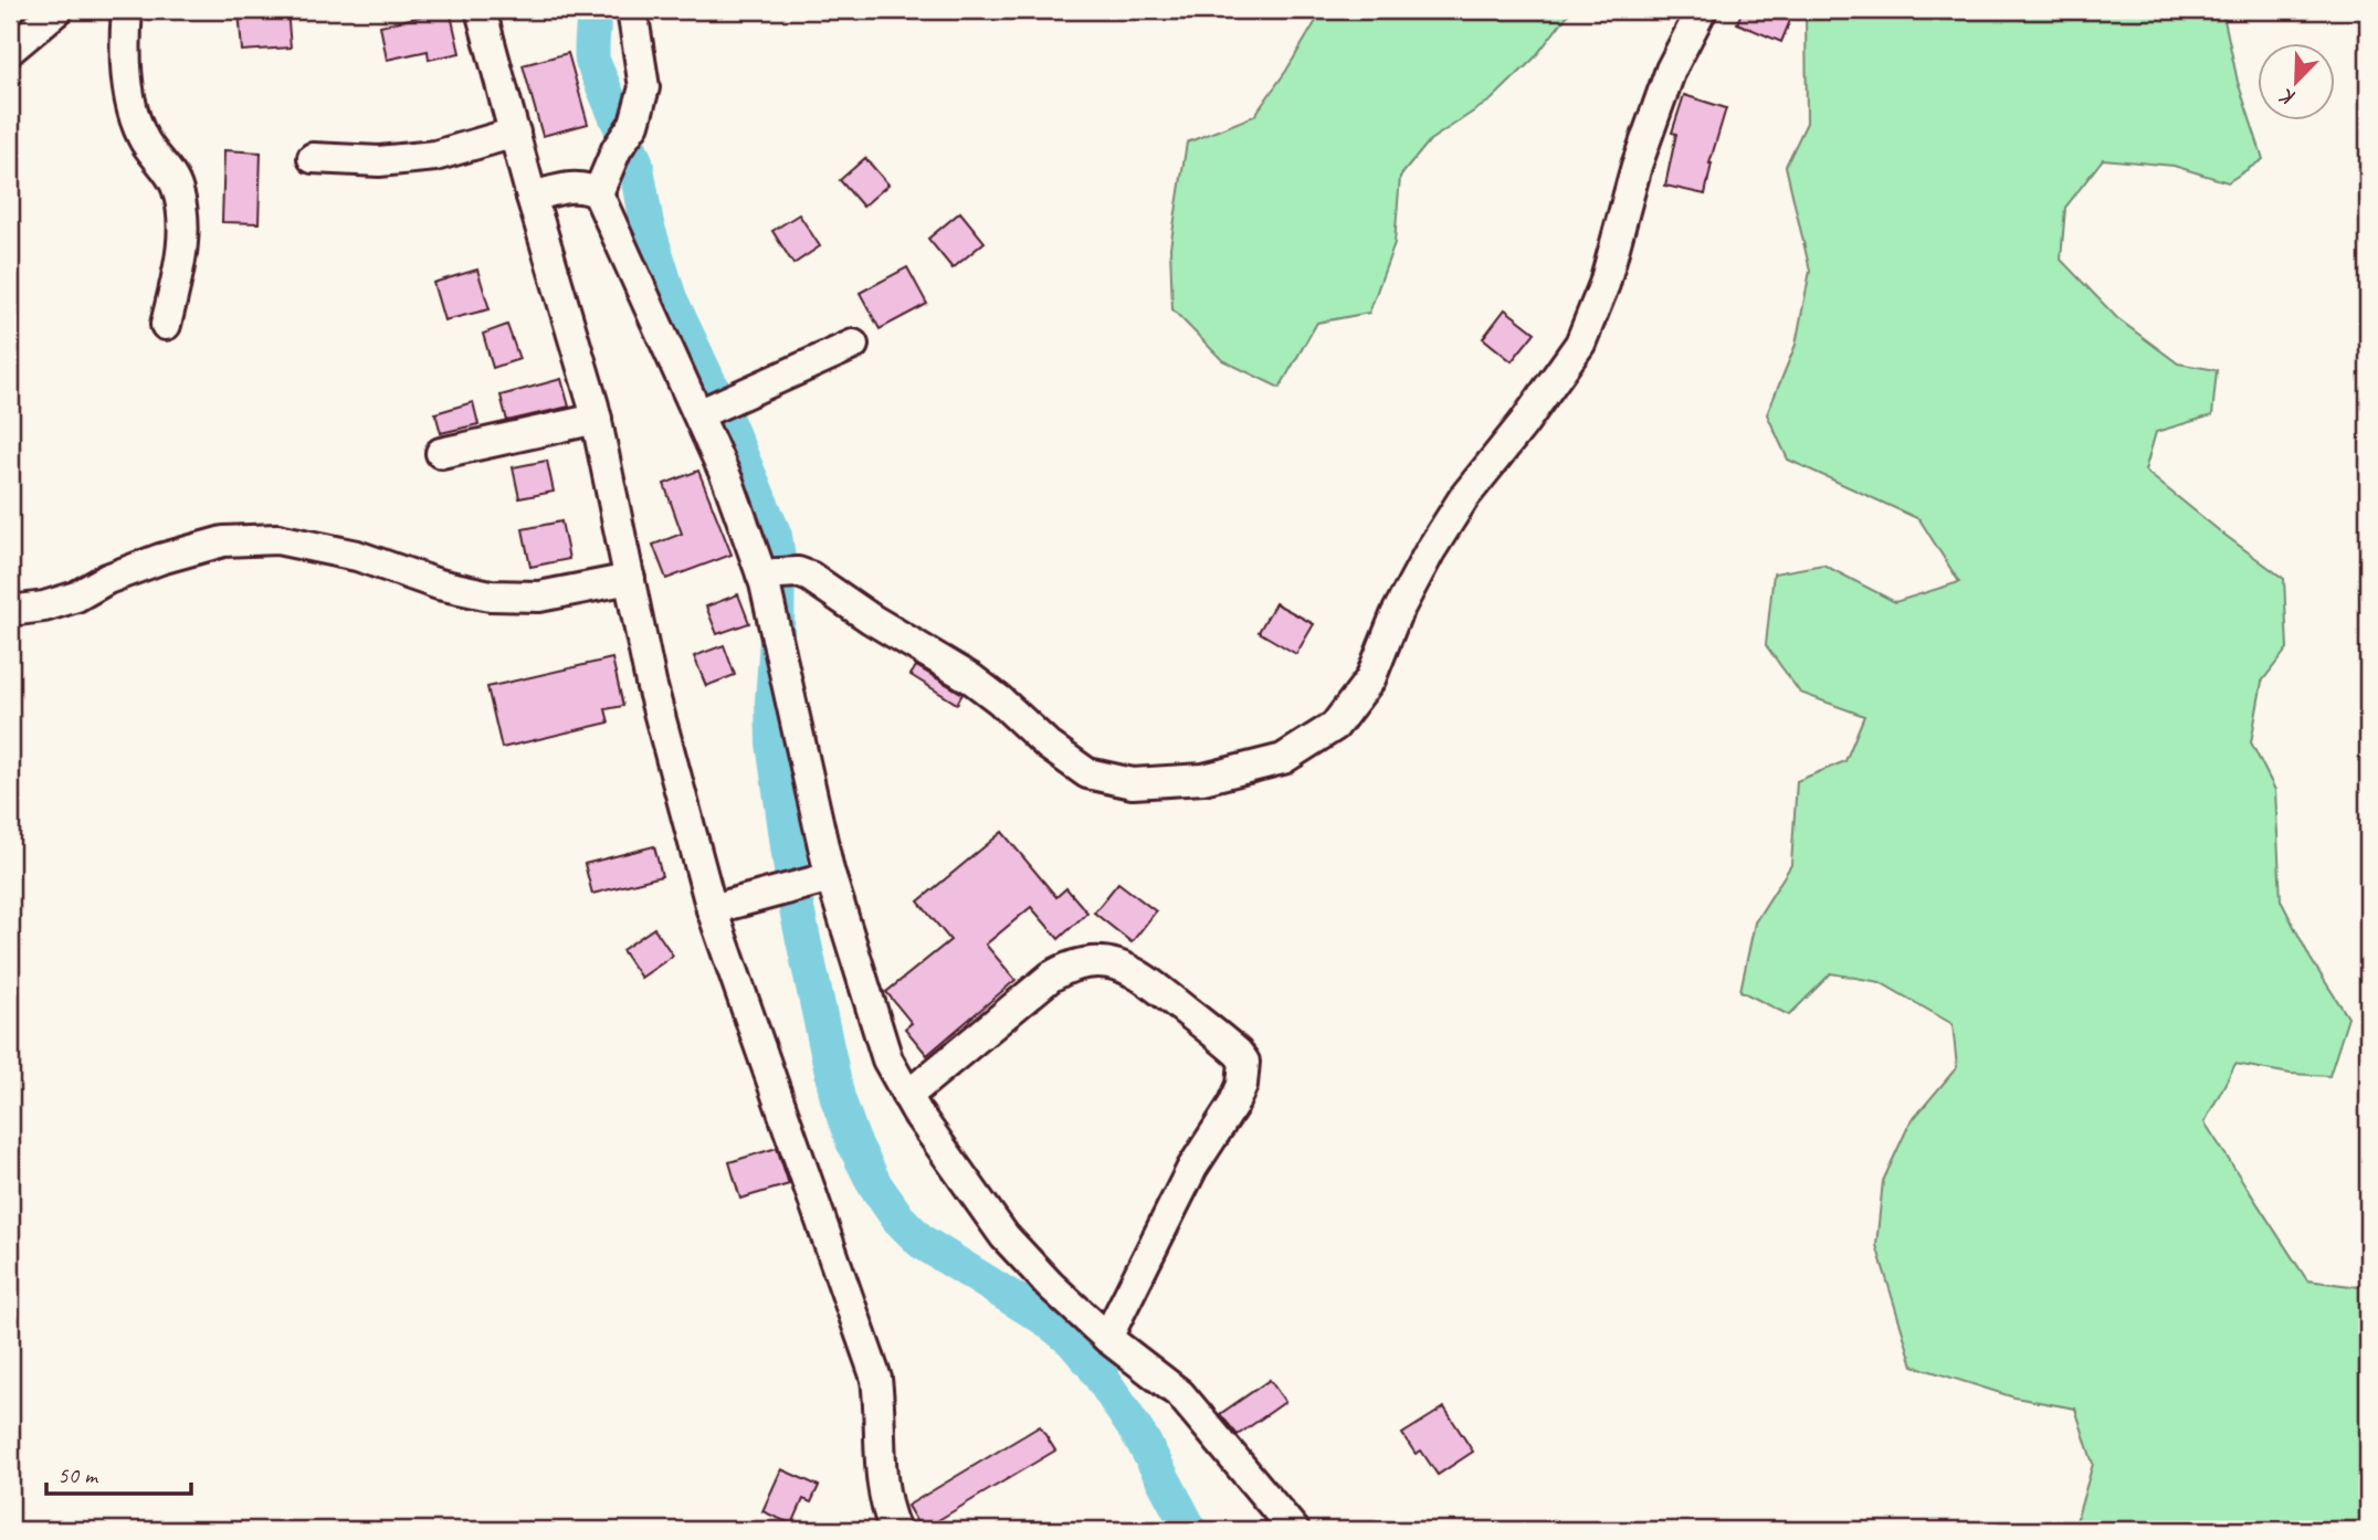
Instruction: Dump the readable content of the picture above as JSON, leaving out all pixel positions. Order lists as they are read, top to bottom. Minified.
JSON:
{"scale_bar":"50 m","north":"bottom left"}
